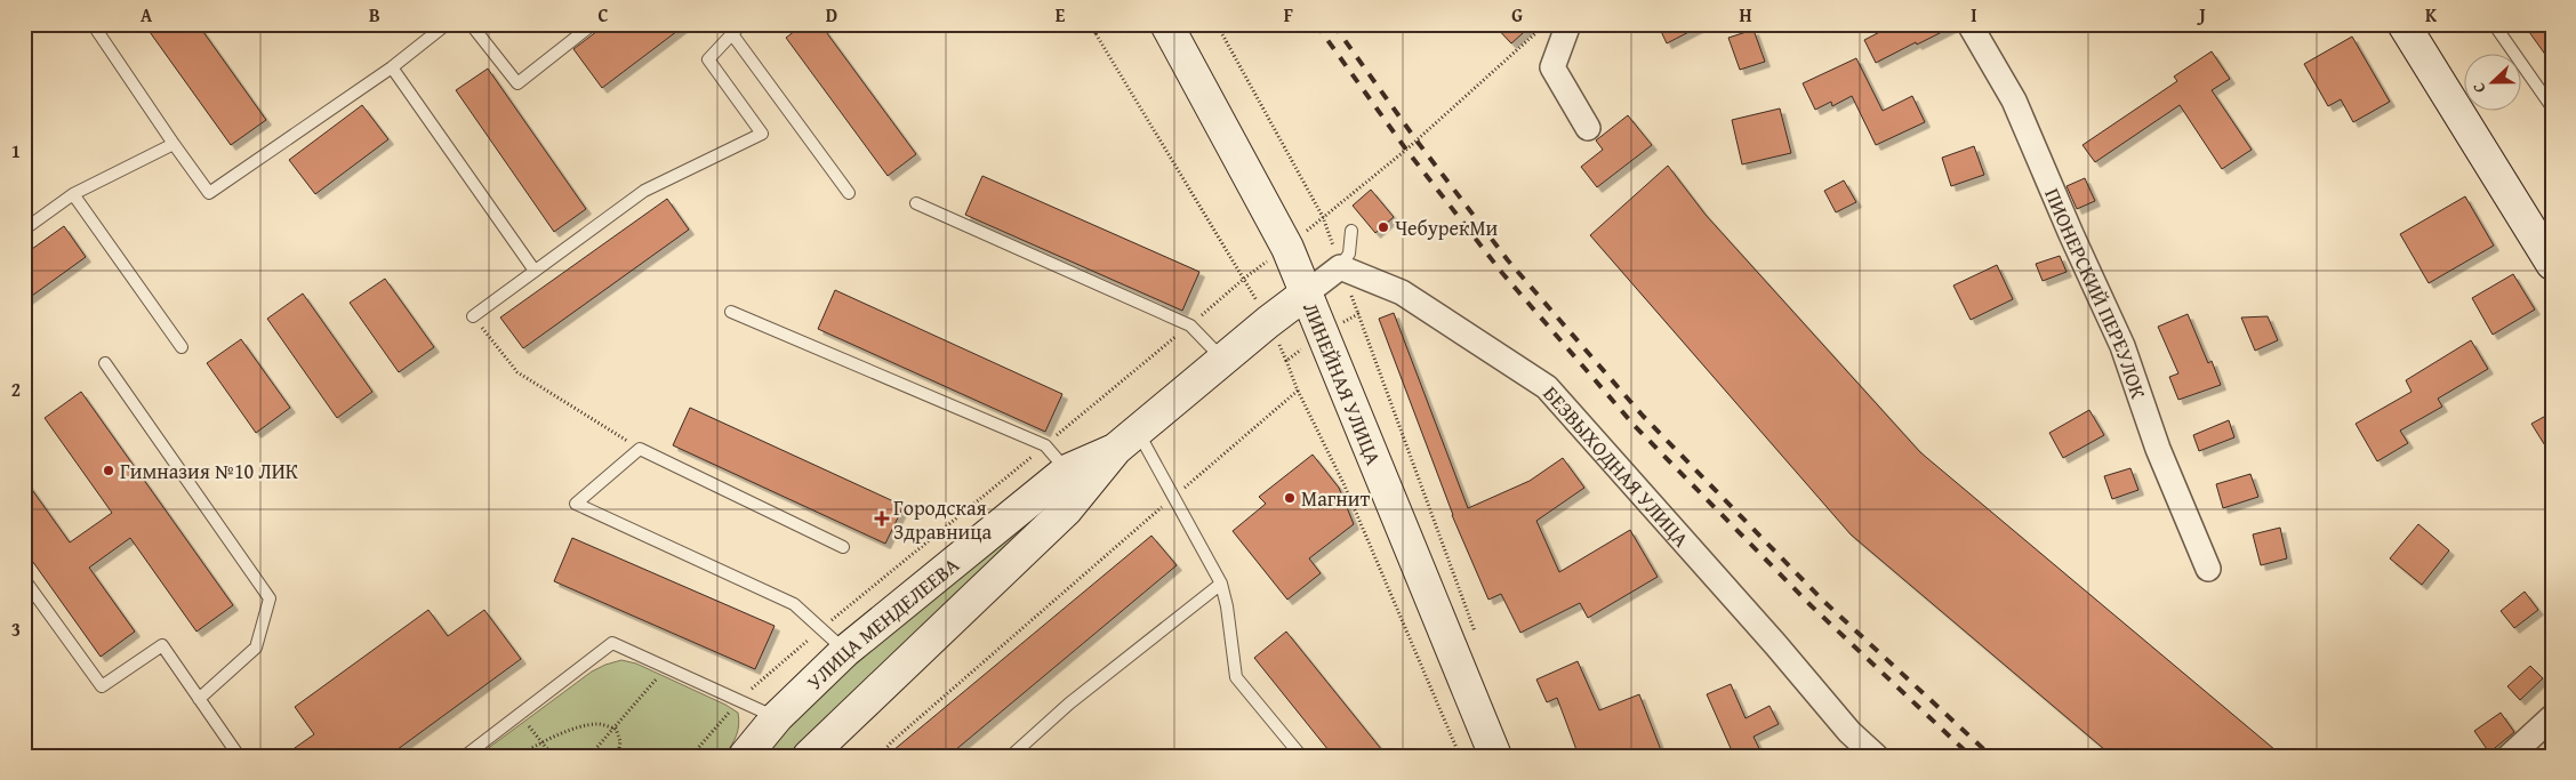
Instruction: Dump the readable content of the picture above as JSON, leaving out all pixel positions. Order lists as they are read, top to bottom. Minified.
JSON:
{"streets":{"main road":["ЛИНЕЙНАЯ УЛИЦА","УЛИЦА МЕНДЕЛЕЕВА"],"street":["ПИОНЕРСКИЙ ПЕРЕУЛОК","БЕЗВЫХОДНАЯ УЛИЦА"]},"crossings":[["ЛИНЕЙНАЯ УЛИЦА","УЛИЦА МЕНДЕЛЕЕВА"]],"places":{"other":["ЧебурекМи","Гимназия №10 ЛИК","Магнит"],"health":["Городская Здравница"]},"north":"left","grid":{"columns":["A","B","C","D","E","F","G","H","I","J","K"],"rows":["1","2","3"]}}
